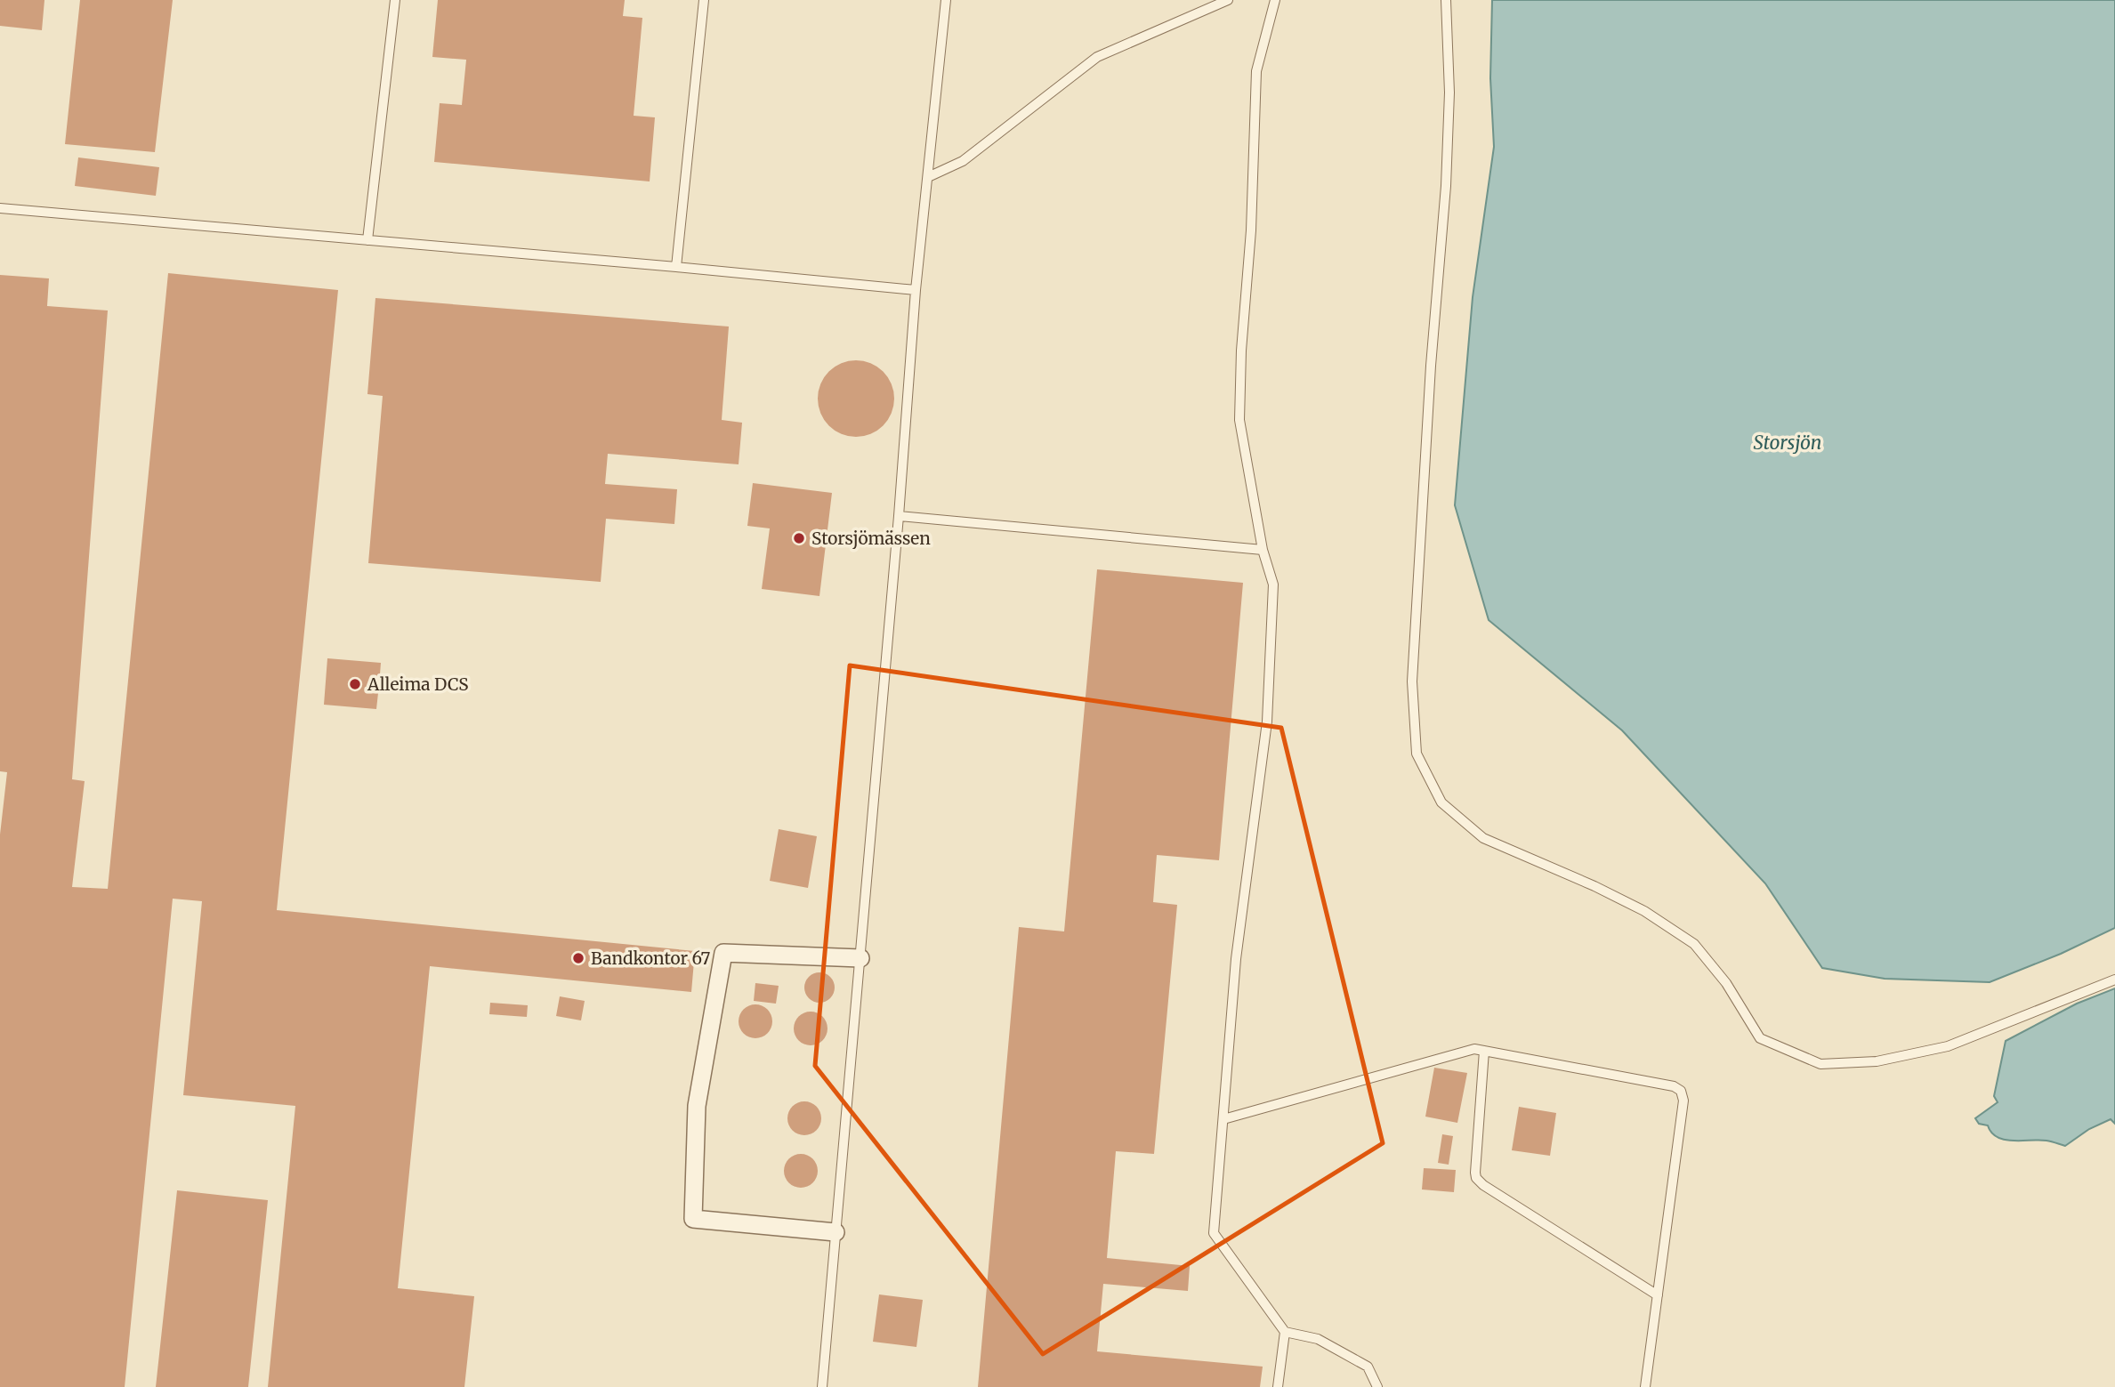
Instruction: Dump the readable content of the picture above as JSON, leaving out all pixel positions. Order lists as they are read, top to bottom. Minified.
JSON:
{"water":["Storsjön"],"places":["Storsjömässen","Alleima DCS","Bandkontor 67"]}
